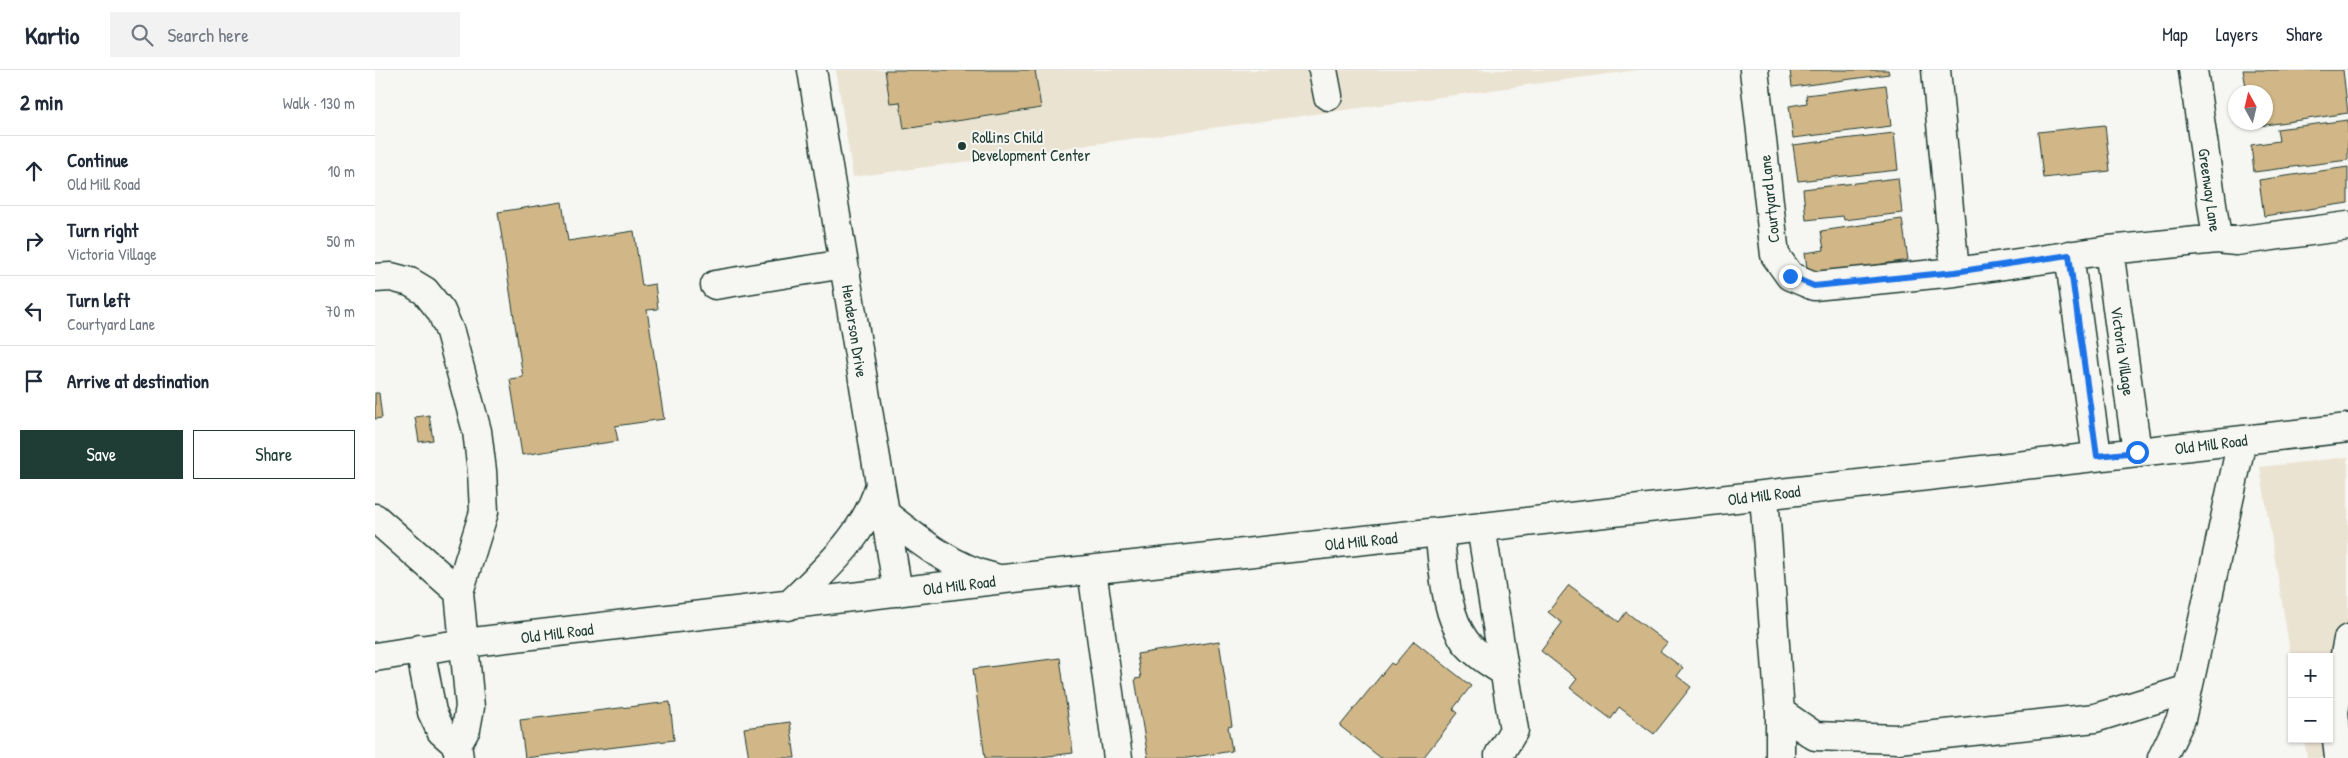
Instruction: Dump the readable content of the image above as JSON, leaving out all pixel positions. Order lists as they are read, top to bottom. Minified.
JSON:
{"streets":{"street":["Greenway Lane","Courtyard Lane","Henderson Drive","Victoria Village","Old Mill Road"]},"crossings":[["Greenway Lane","Courtyard Lane"],["Courtyard Lane","Victoria Village"],["Henderson Drive","Old Mill Road"],["Victoria Village","Old Mill Road"]],"places":["Rollins Child Development Center"],"north":"top","page":{"header":"Kartio","search":"Search here","nav":["Map","Layers","Share"],"heading":["2 min","Walk · 130 m"],"list":[["Continue","Old Mill Road","10 m"],["Turn right","Victoria Village","50 m"],["Turn left","Courtyard Lane","70 m"],"Arrive at destination"],"buttons":["Save","Share"],"map_buttons":["+","−"]}}
